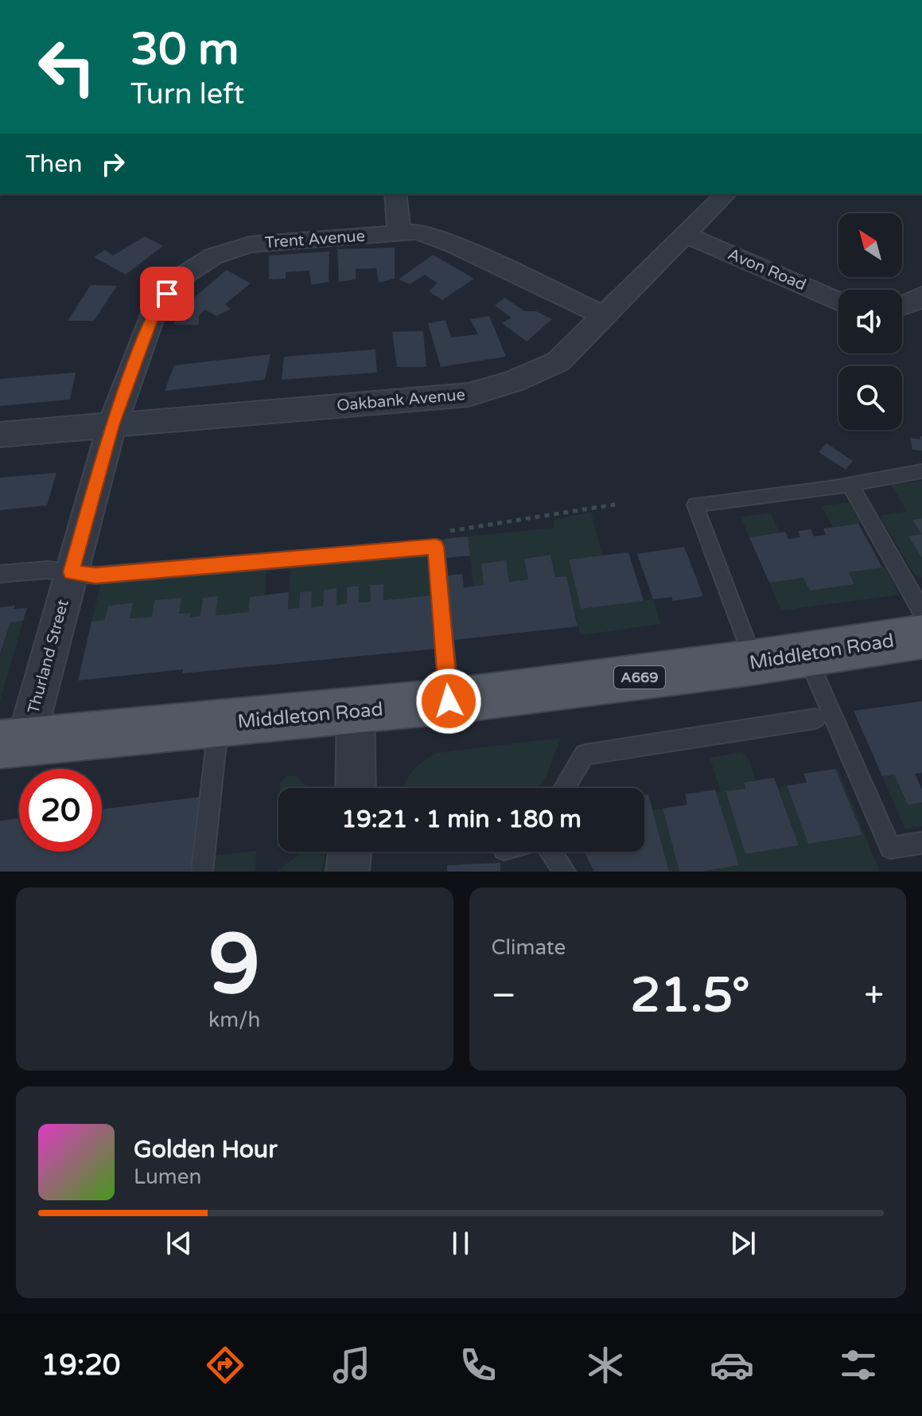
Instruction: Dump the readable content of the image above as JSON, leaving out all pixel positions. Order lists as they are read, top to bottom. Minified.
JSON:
{"streets":{"main road":["Middleton Road","A669"],"street":["Trent Avenue","Avon Road","Oakbank Avenue","Thurland Street"]},"crossings":[["Trent Avenue","Oakbank Avenue"],["Trent Avenue","Thurland Street"],["Avon Road","Oakbank Avenue"],["Oakbank Avenue","Thurland Street"],["Middleton Road","Thurland Street"]],"north":"top left","page":{"turn":["30 m","Turn left"],"then":"Then","limit":"20","trip":"19:21 · 1 min · 180 m","tile":[["9","km/h"],"Climate"],"heat":["−","21.5°","+"],"song":["Golden Hour","Lumen"],"tabs":"19:20"}}
